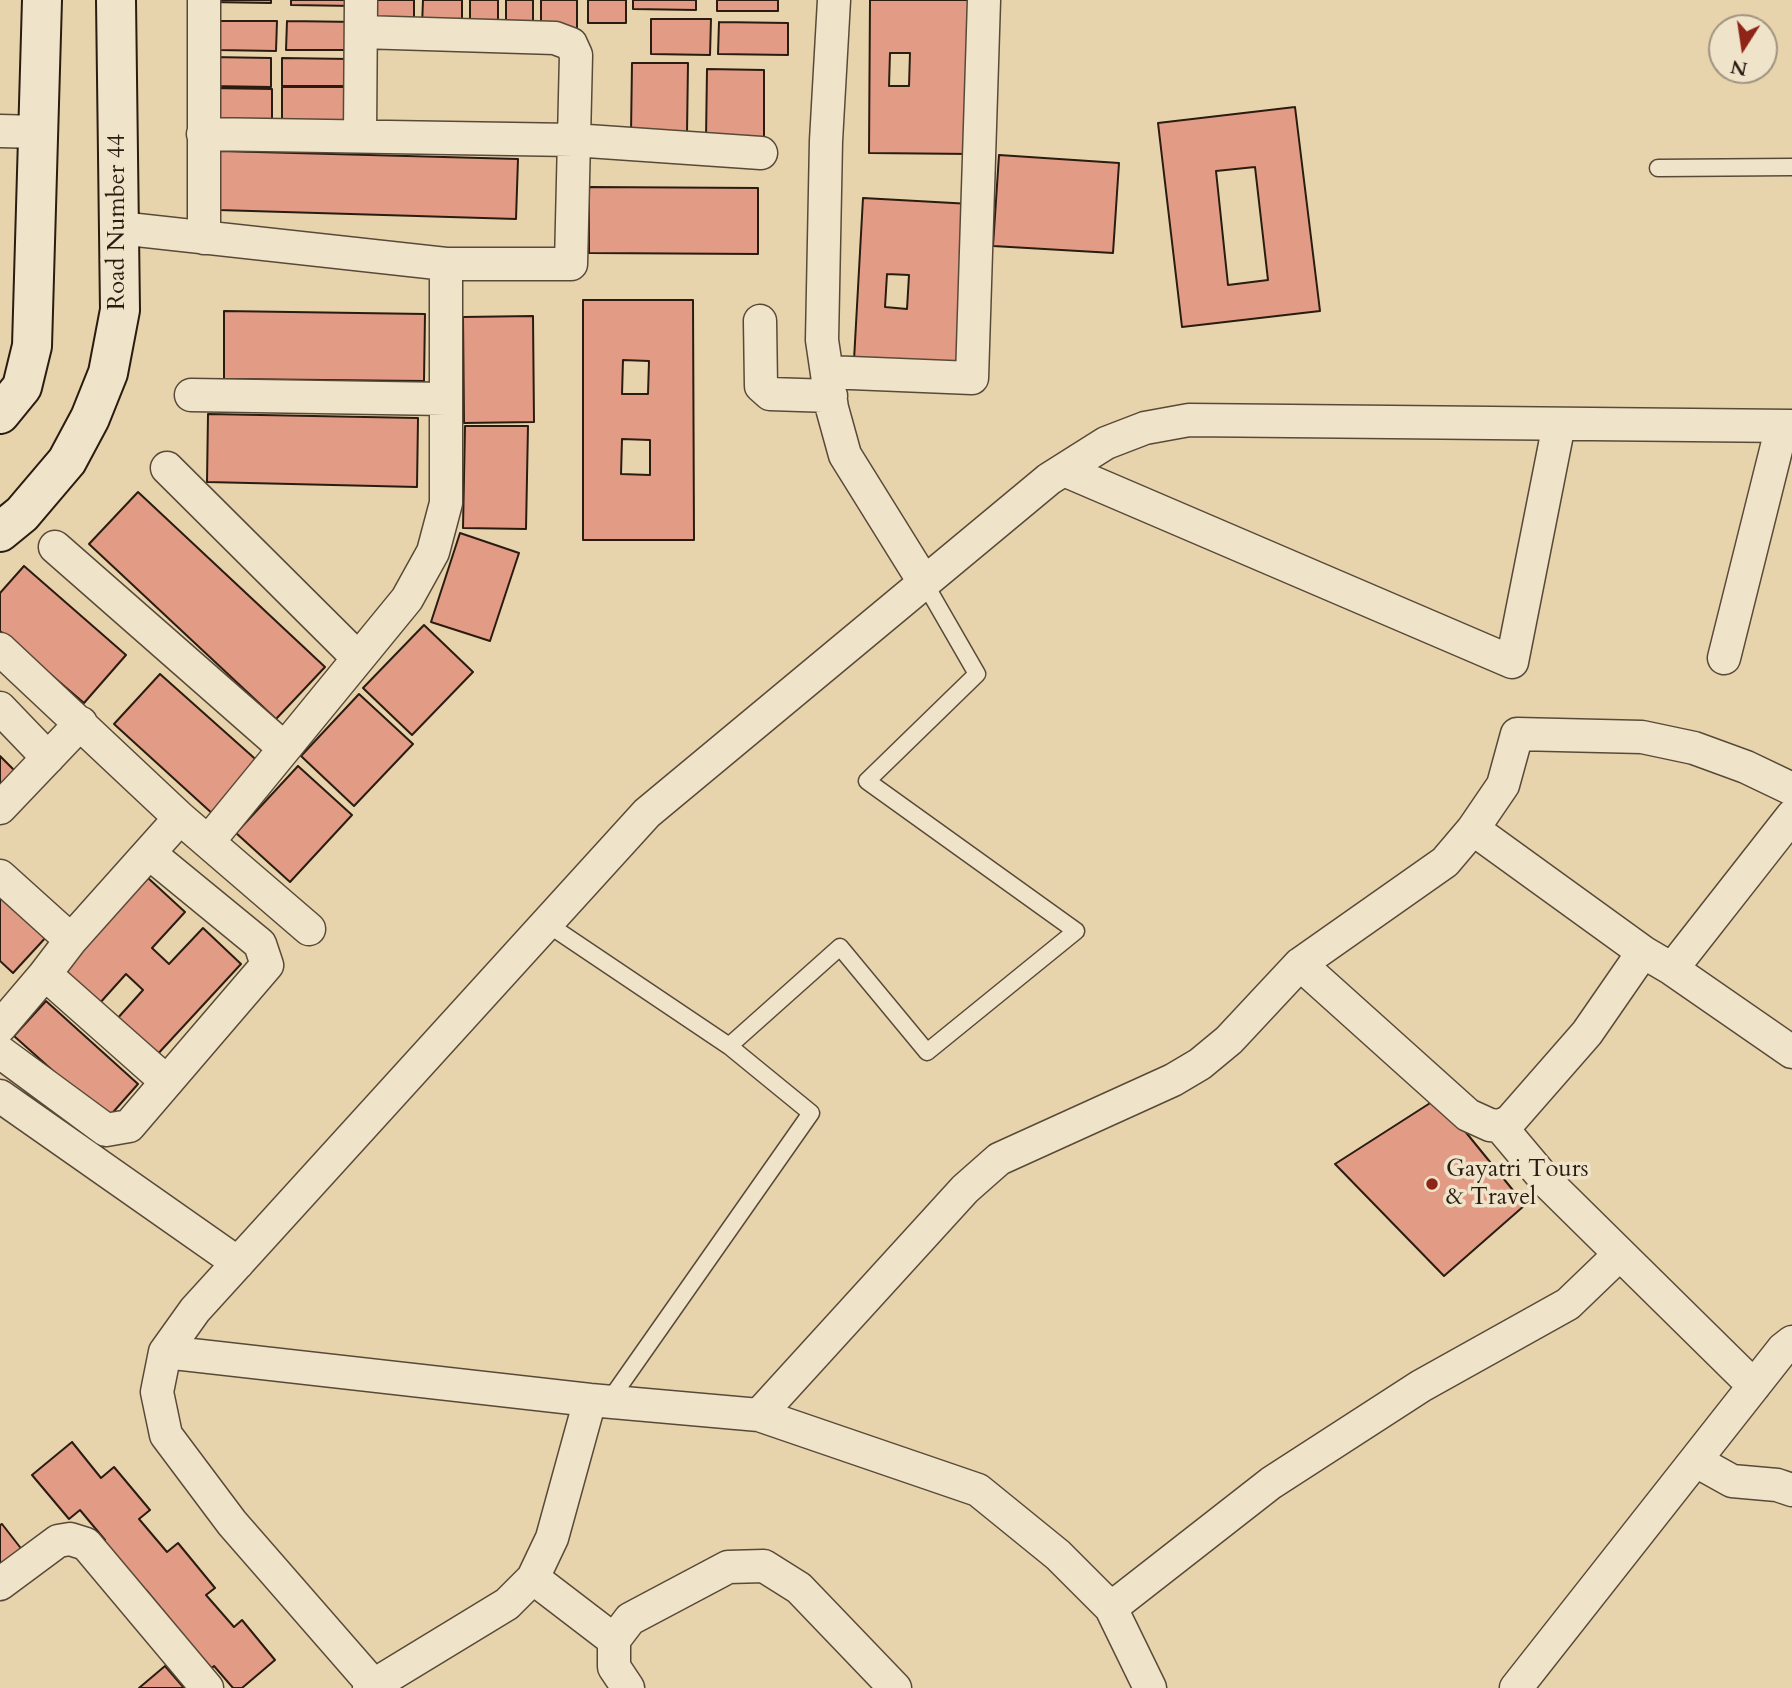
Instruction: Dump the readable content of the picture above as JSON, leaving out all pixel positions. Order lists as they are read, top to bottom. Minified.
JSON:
{"streets":{"street":["Road Number 44"]},"places":["Gayatri Tours & Travel"],"north":"bottom"}
